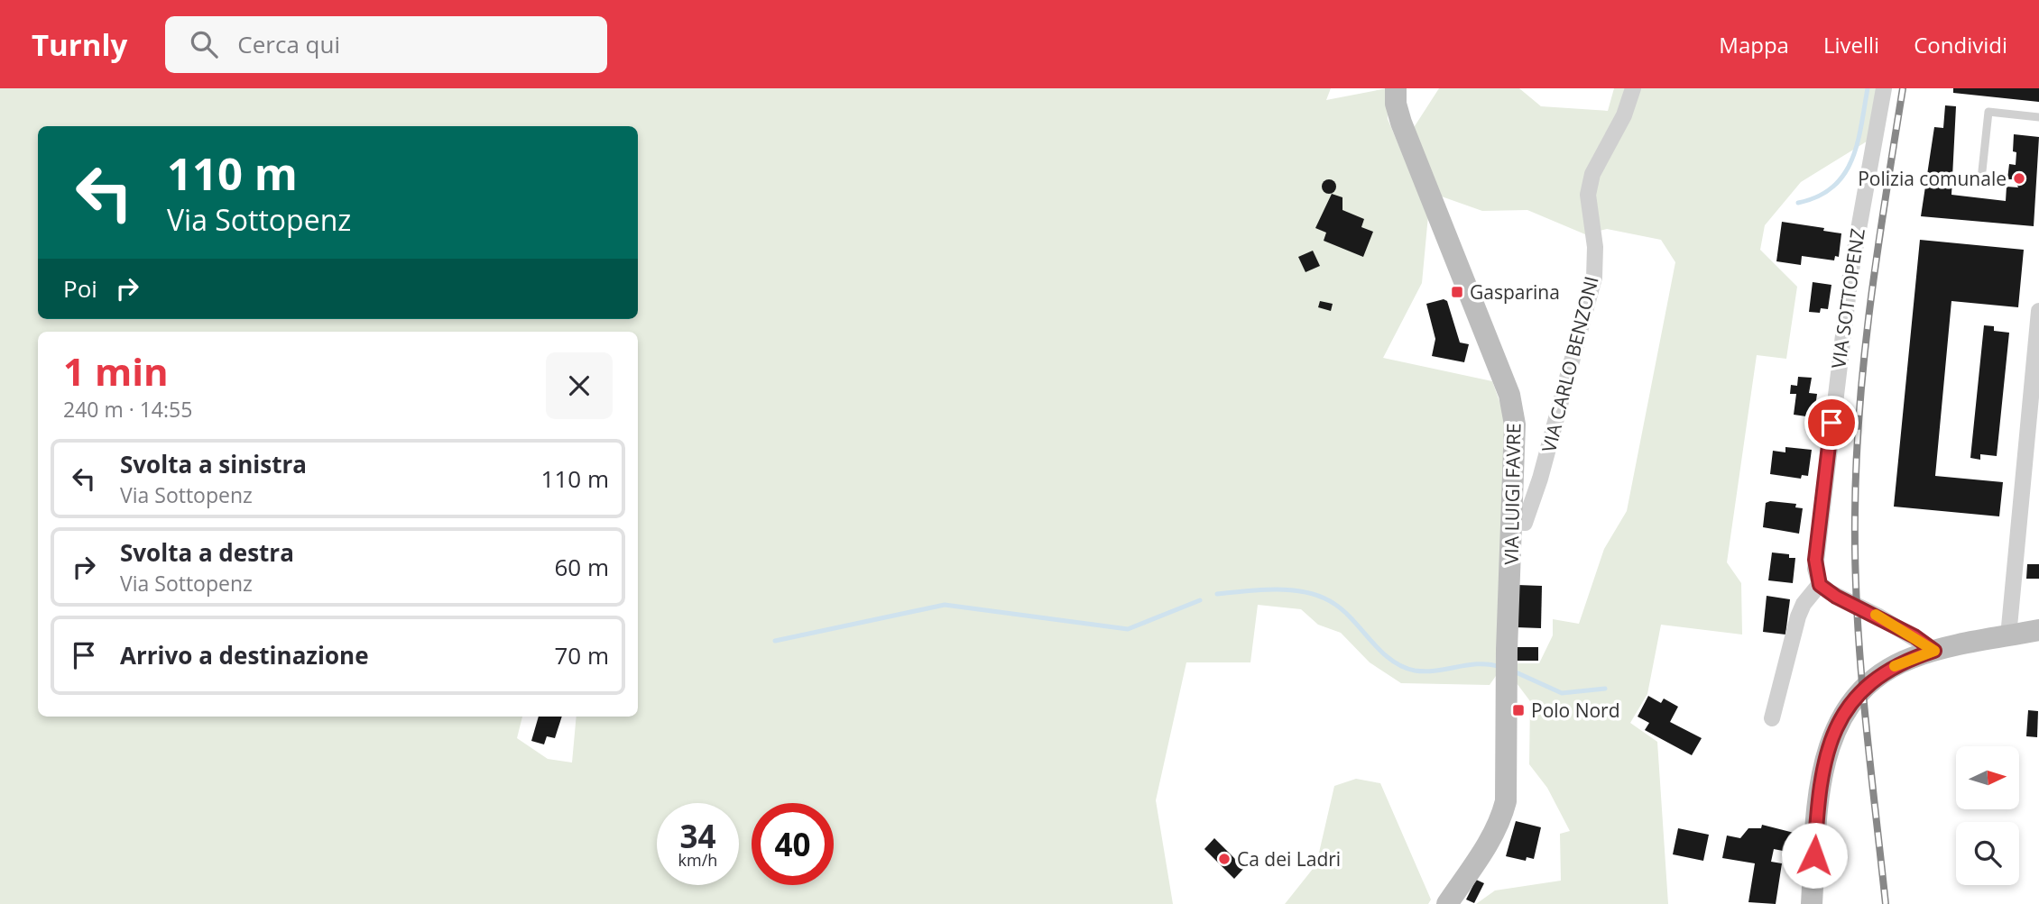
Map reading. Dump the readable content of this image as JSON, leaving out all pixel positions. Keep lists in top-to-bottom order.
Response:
{
  "streets": {
    "street": ["VIA SOTTOPENZ", "VIA CARLO BENZONI", "VIA LUIGI FAVRE"]
  },
  "crossings": [
    ["VIA CARLO BENZONI", "VIA LUIGI FAVRE"]
  ],
  "places": {
    "other": ["Polizia comunale", "Ca dei Ladri"],
    "transit": ["Gasparina", "Polo Nord"]
  },
  "north": "right",
  "page": {
    "header": "Turnly",
    "search": "Cerca qui",
    "nav": ["Mappa", "Livelli", "Condividi"],
    "turn": ["110 m", "Via Sottopenz"],
    "then": "Poi",
    "heading": ["1 min", "240 m · 14:55"],
    "list": [
      {
        "name": "Svolta a sinistra",
        "note": "Via Sottopenz",
        "value": "110 m"
      },
      {
        "name": "Svolta a destra",
        "note": "Via Sottopenz",
        "value": "60 m"
      },
      {
        "name": "Arrivo a destinazione",
        "value": "70 m"
      }
    ],
    "speed": "34 km/h",
    "limit": "40"
  }
}
